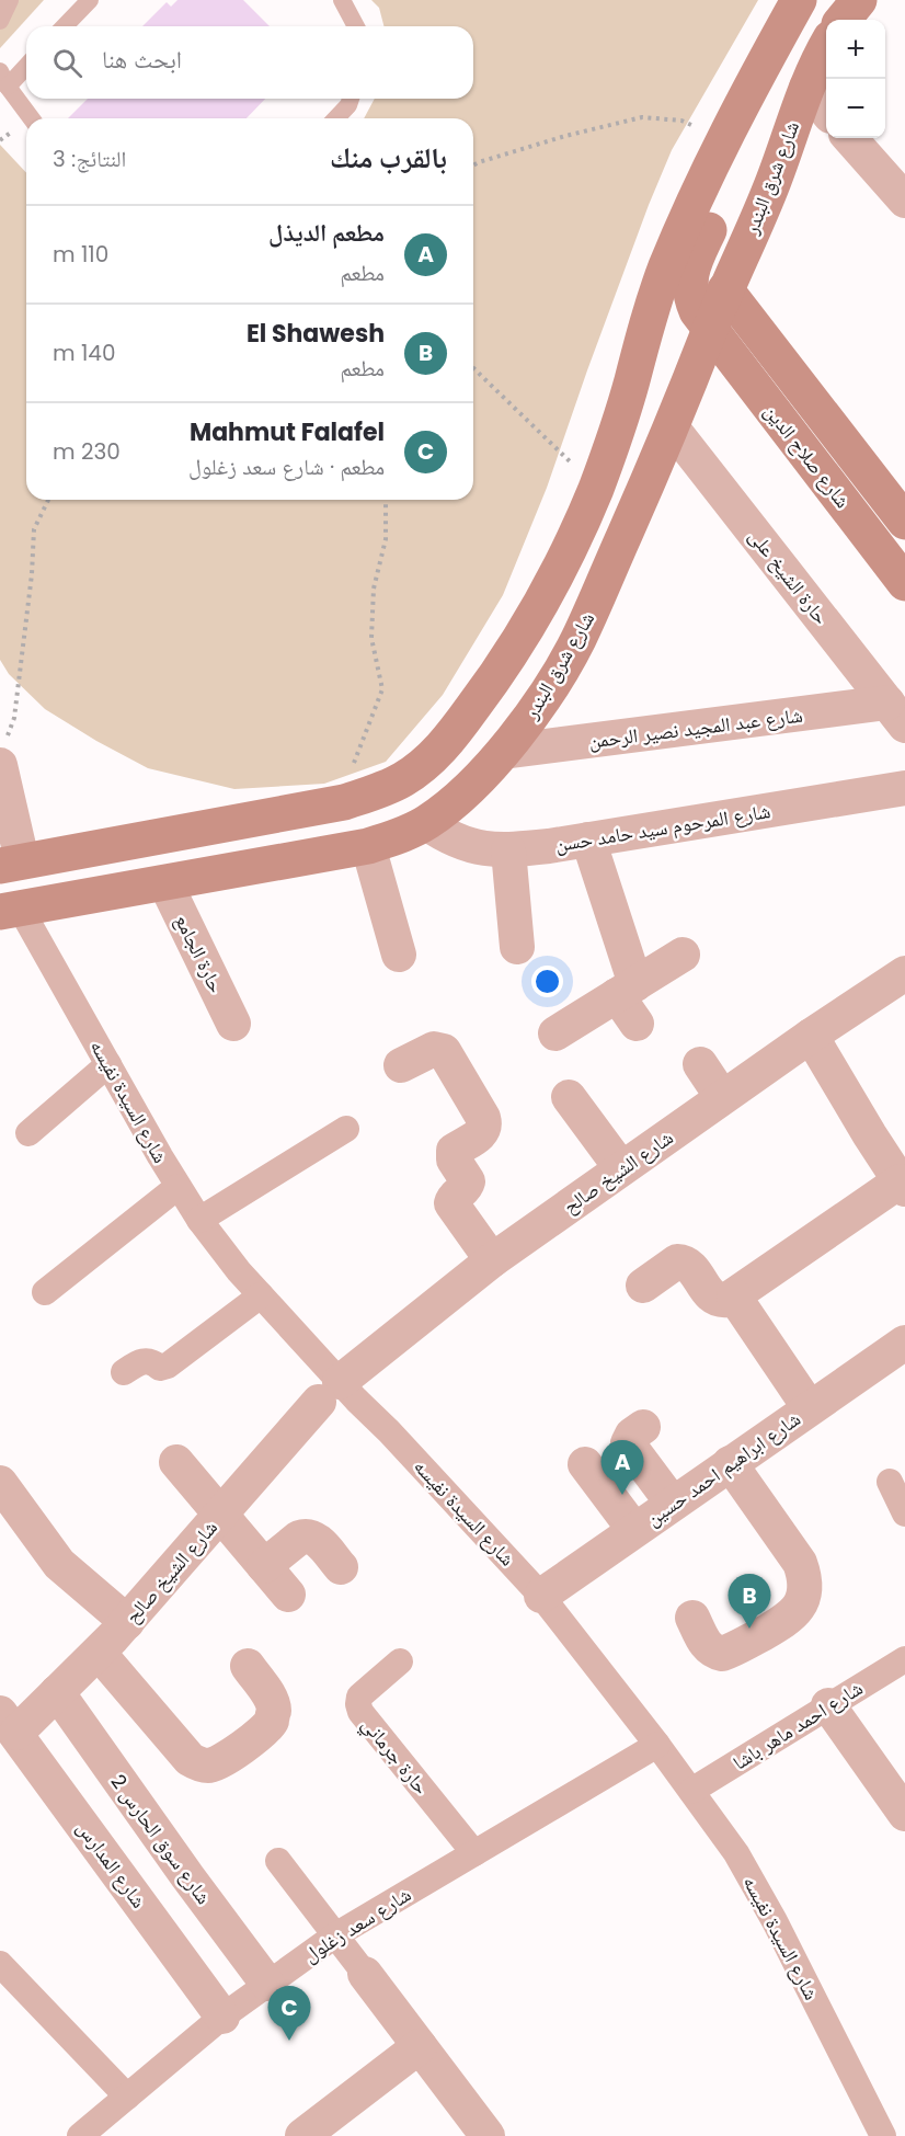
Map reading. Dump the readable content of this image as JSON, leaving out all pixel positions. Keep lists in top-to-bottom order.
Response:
{
  "streets": {
    "main road": ["شارع شرق البندر", "شارع صلاح الدين"],
    "street": [
      "حارة الشيخ على",
      "شارع عبد المجيد نصير الرحمن",
      "شارع المرحوم سيد حامد حسن",
      "حارة الجامع",
      "شارع السيدة نفيسه",
      "شارع الشيخ صالح",
      "شارع ابراهيم احمد حسين",
      "شارع احمد ماهر باشا",
      "حارة جرماني",
      "شارع سوق الحارس 2",
      "شارع المدارس",
      "شارع سعد زغلول"
    ]
  },
  "crossings": [
    ["شارع شرق البندر", "شارع صلاح الدين"],
    ["شارع شرق البندر", "حارة الشيخ على"],
    ["شارع شرق البندر", "شارع عبد المجيد نصير الرحمن"],
    ["شارع شرق البندر", "شارع المرحوم سيد حامد حسن"],
    ["شارع شرق البندر", "حارة الجامع"],
    ["شارع شرق البندر", "شارع السيدة نفيسه"],
    ["حارة الشيخ على", "شارع عبد المجيد نصير الرحمن"],
    ["شارع السيدة نفيسه", "شارع الشيخ صالح"],
    ["شارع السيدة نفيسه", "شارع ابراهيم احمد حسين"],
    ["شارع السيدة نفيسه", "شارع احمد ماهر باشا"],
    ["شارع السيدة نفيسه", "شارع سعد زغلول"],
    ["شارع الشيخ صالح", "شارع سوق الحارس 2"],
    ["شارع الشيخ صالح", "شارع المدارس"],
    ["حارة جرماني", "شارع سعد زغلول"],
    ["شارع سوق الحارس 2", "شارع سعد زغلول"],
    ["شارع المدارس", "شارع سعد زغلول"]
  ],
  "page": {
    "map_buttons": ["+", "−"],
    "search": "ابحث هنا",
    "heading": ["بالقرب منك", "النتائج: 3"],
    "list": [
      {
        "mark": "A",
        "name": "مطعم الديذل",
        "note": "مطعم",
        "value": "110 m"
      },
      {
        "mark": "B",
        "name": "El Shawesh",
        "note": "مطعم",
        "value": "140 m"
      },
      {
        "mark": "C",
        "name": "Mahmut Falafel",
        "note": "مطعم · شارع سعد زغلول",
        "value": "230 m"
      }
    ],
    "pins": ["A", "B", "C"]
  }
}
